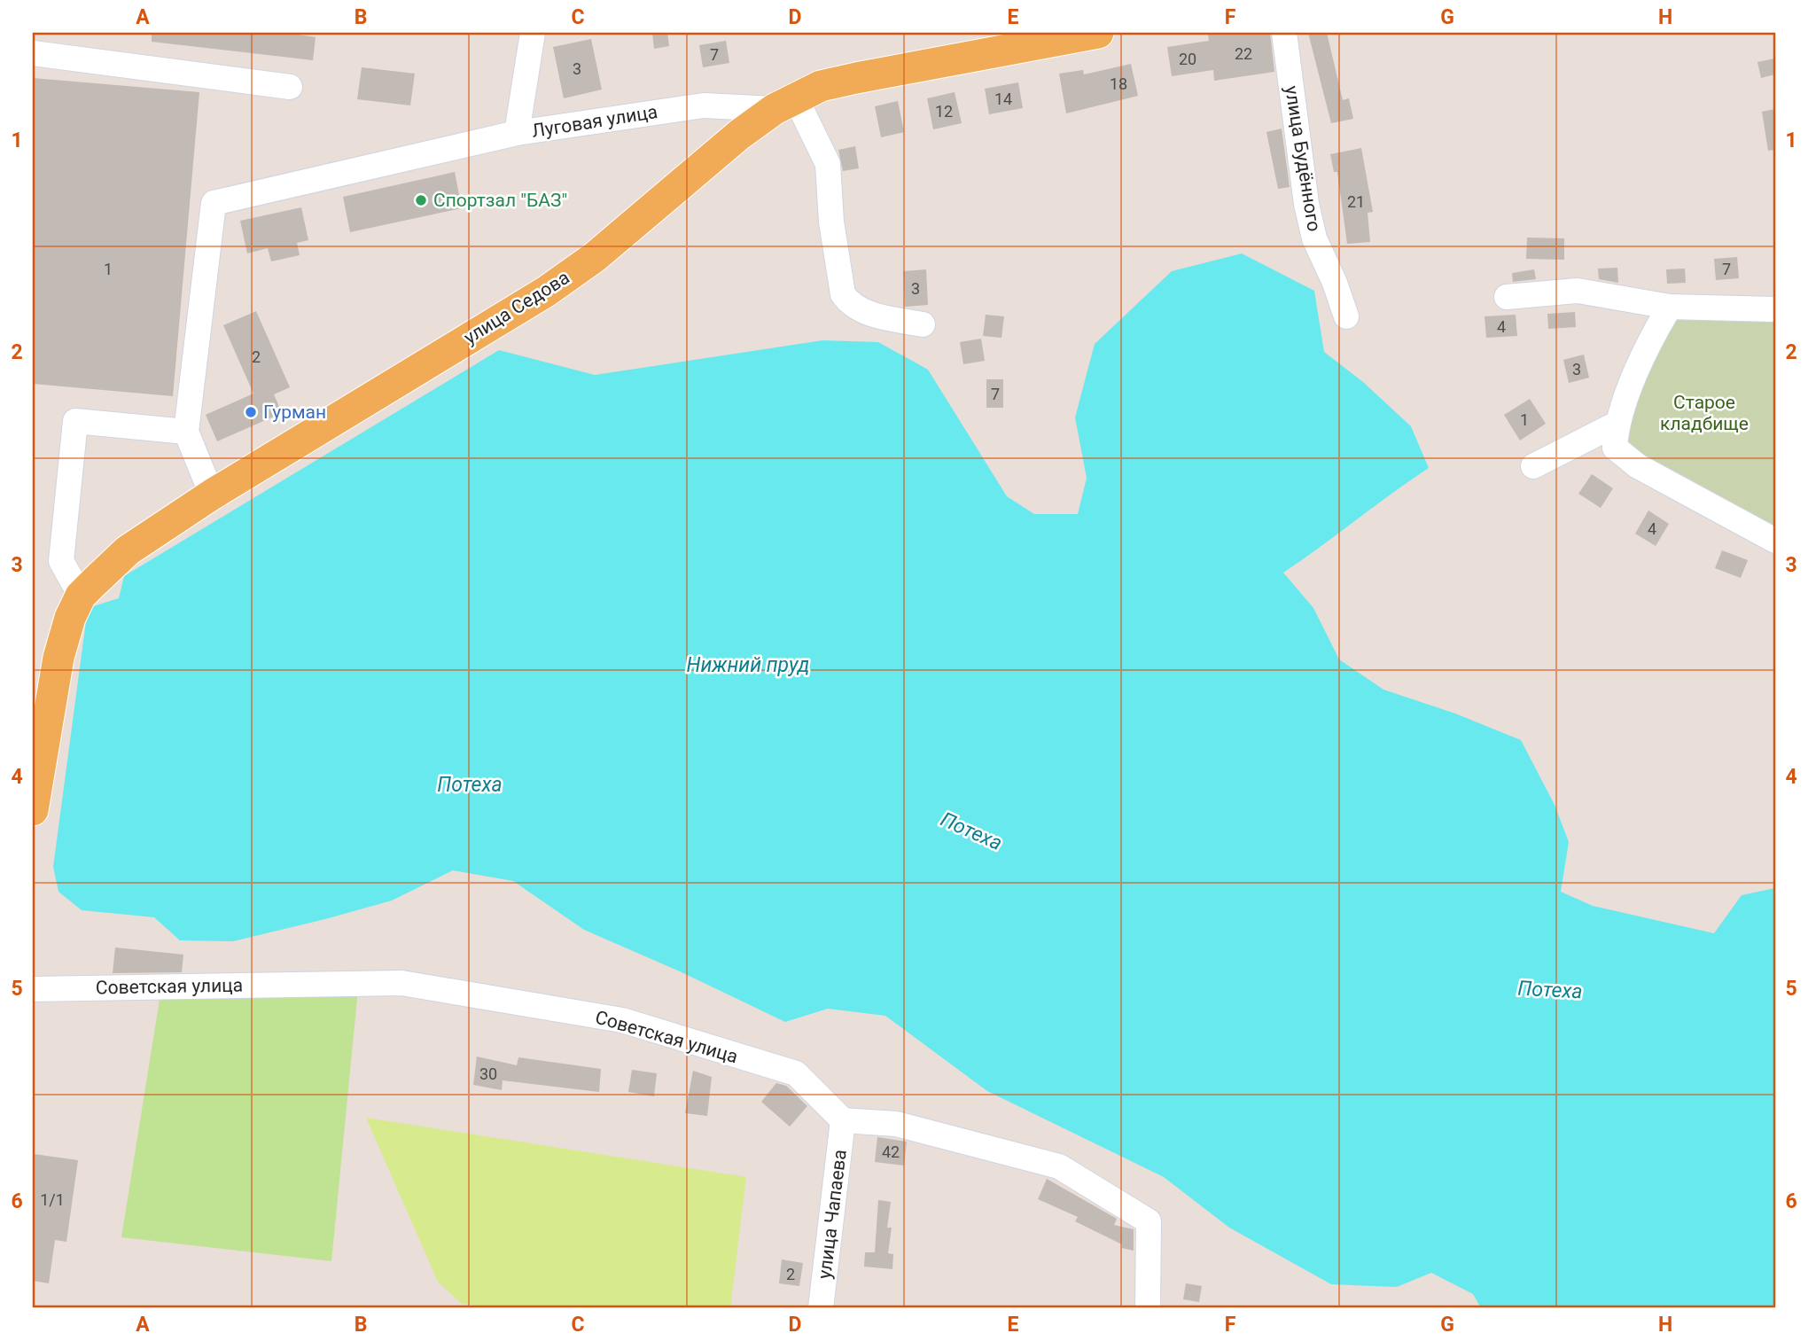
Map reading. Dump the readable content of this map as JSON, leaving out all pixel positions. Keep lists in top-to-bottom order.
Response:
{
  "streets": {
    "main road": ["улица Седова"],
    "street": [
      "Луговая улица",
      "улица Будённого",
      "Советская улица",
      "улица Чапаева"
    ]
  },
  "crossings": [
    ["Луговая улица", "улица Седова"],
    ["Советская улица", "улица Чапаева"]
  ],
  "water": ["Нижний пруд", "Потеха"],
  "parks": ["Старое кладбище"],
  "places": ["Спортзал \"БАЗ\"", "Гурман"],
  "house_numbers": [
    "22",
    "7",
    "20",
    "3",
    "18",
    "14",
    "12",
    "21",
    "1",
    "7",
    "3",
    "4",
    "2",
    "3",
    "7",
    "1",
    "4",
    "30",
    "42",
    "1/1",
    "2"
  ],
  "grid": {
    "columns": [
      "A",
      "B",
      "C",
      "D",
      "E",
      "F",
      "G",
      "H"
    ],
    "rows": [
      "1",
      "2",
      "3",
      "4",
      "5",
      "6"
    ]
  }
}
